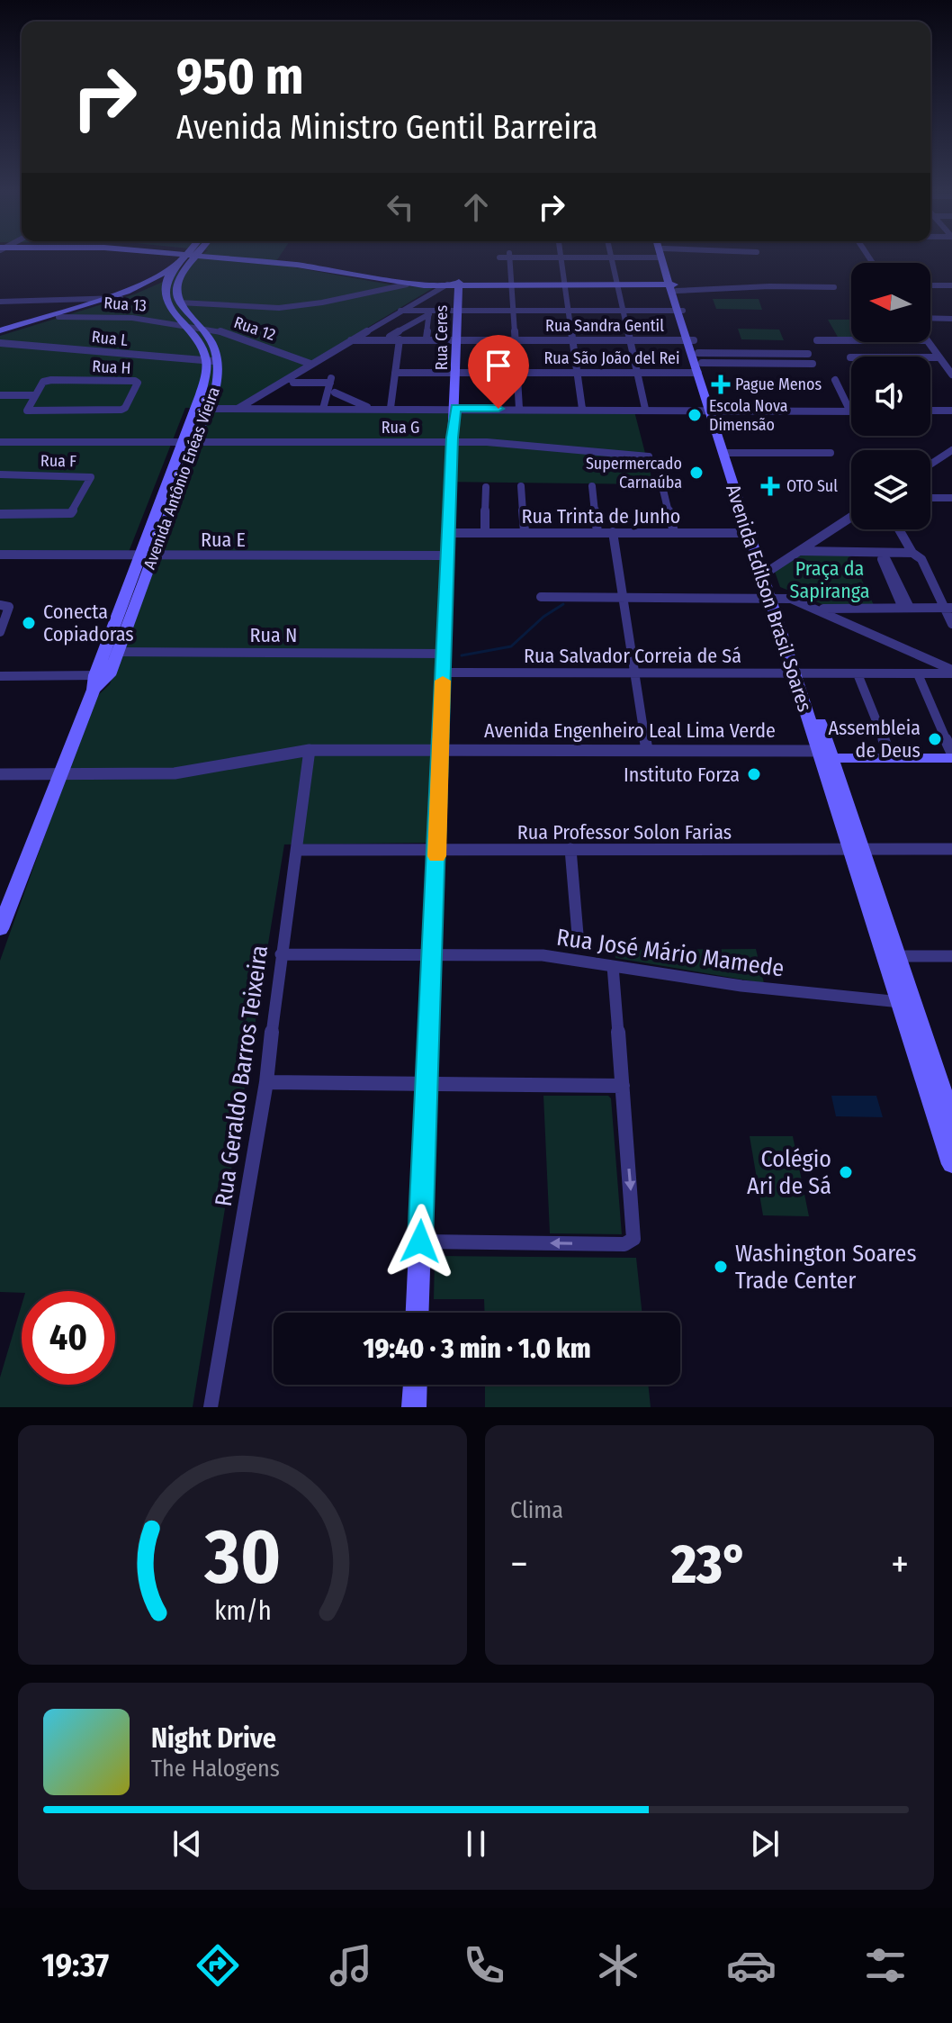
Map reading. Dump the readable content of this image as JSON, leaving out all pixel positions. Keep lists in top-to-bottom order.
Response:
{
  "streets": {
    "street": [
      "Rua 13",
      "Rua Sandra Gentil",
      "Rua 12",
      "Rua Ceres",
      "Rua L",
      "Rua São João del Rei",
      "Rua H",
      "Rua G",
      "Rua F",
      "Avenida Antônio Enéas Vieira",
      "Rua Trinta de Junho",
      "Rua E",
      "Avenida Edilson Brasil Soares",
      "Rua N",
      "Rua Salvador Correia de Sá",
      "Avenida Engenheiro Leal Lima Verde",
      "Rua Professor Solon Farias",
      "Rua José Mário Mamede",
      "Rua Geraldo Barros Teixeira"
    ]
  },
  "crossings": [
    ["Rua 13", "Rua 12"],
    ["Rua 13", "Avenida Antônio Enéas Vieira"],
    ["Rua Sandra Gentil", "Rua Ceres"],
    ["Rua Sandra Gentil", "Avenida Edilson Brasil Soares"],
    ["Rua 12", "Avenida Antônio Enéas Vieira"],
    ["Rua Ceres", "Rua São João del Rei"],
    ["Rua Ceres", "Rua G"],
    ["Rua Ceres", "Rua Trinta de Junho"],
    ["Rua Ceres", "Rua E"],
    ["Rua Ceres", "Rua N"],
    ["Rua Ceres", "Rua Salvador Correia de Sá"],
    ["Rua Ceres", "Avenida Engenheiro Leal Lima Verde"],
    ["Rua Ceres", "Rua Professor Solon Farias"],
    ["Rua Ceres", "Rua José Mário Mamede"],
    ["Rua L", "Avenida Antônio Enéas Vieira"],
    ["Rua São João del Rei", "Avenida Edilson Brasil Soares"],
    ["Rua G", "Avenida Antônio Enéas Vieira"],
    ["Avenida Antônio Enéas Vieira", "Rua E"],
    ["Avenida Antônio Enéas Vieira", "Rua N"],
    ["Avenida Antônio Enéas Vieira", "Avenida Engenheiro Leal Lima Verde"],
    ["Rua Trinta de Junho", "Avenida Edilson Brasil Soares"],
    ["Avenida Edilson Brasil Soares", "Rua Salvador Correia de Sá"],
    ["Avenida Edilson Brasil Soares", "Avenida Engenheiro Leal Lima Verde"],
    ["Avenida Edilson Brasil Soares", "Rua Professor Solon Farias"],
    ["Avenida Edilson Brasil Soares", "Rua José Mário Mamede"],
    ["Avenida Engenheiro Leal Lima Verde", "Rua Geraldo Barros Teixeira"],
    ["Rua Professor Solon Farias", "Rua Geraldo Barros Teixeira"],
    ["Rua José Mário Mamede", "Rua Geraldo Barros Teixeira"]
  ],
  "parks": ["Praça da Sapiranga"],
  "places": {
    "health": ["Pague Menos", "OTO Sul"],
    "other": [
      "Escola Nova Dimensão",
      "Supermercado Carnaúba",
      "Conecta Copiadoras",
      "Assembleia de Deus",
      "Instituto Forza",
      "Colégio Ari de Sá",
      "Washington Soares Trade Center"
    ]
  },
  "north": "left",
  "page": {
    "turn": ["950 m", "Avenida Ministro Gentil Barreira"],
    "limit": "40",
    "trip": "19:40 · 3 min · 1.0 km",
    "tile": "Clima",
    "heat": ["−", "23°", "+"],
    "song": ["Night Drive", "The Halogens"],
    "tabs": "19:37",
    "gauge": ["30", "km/h"]
  }
}
